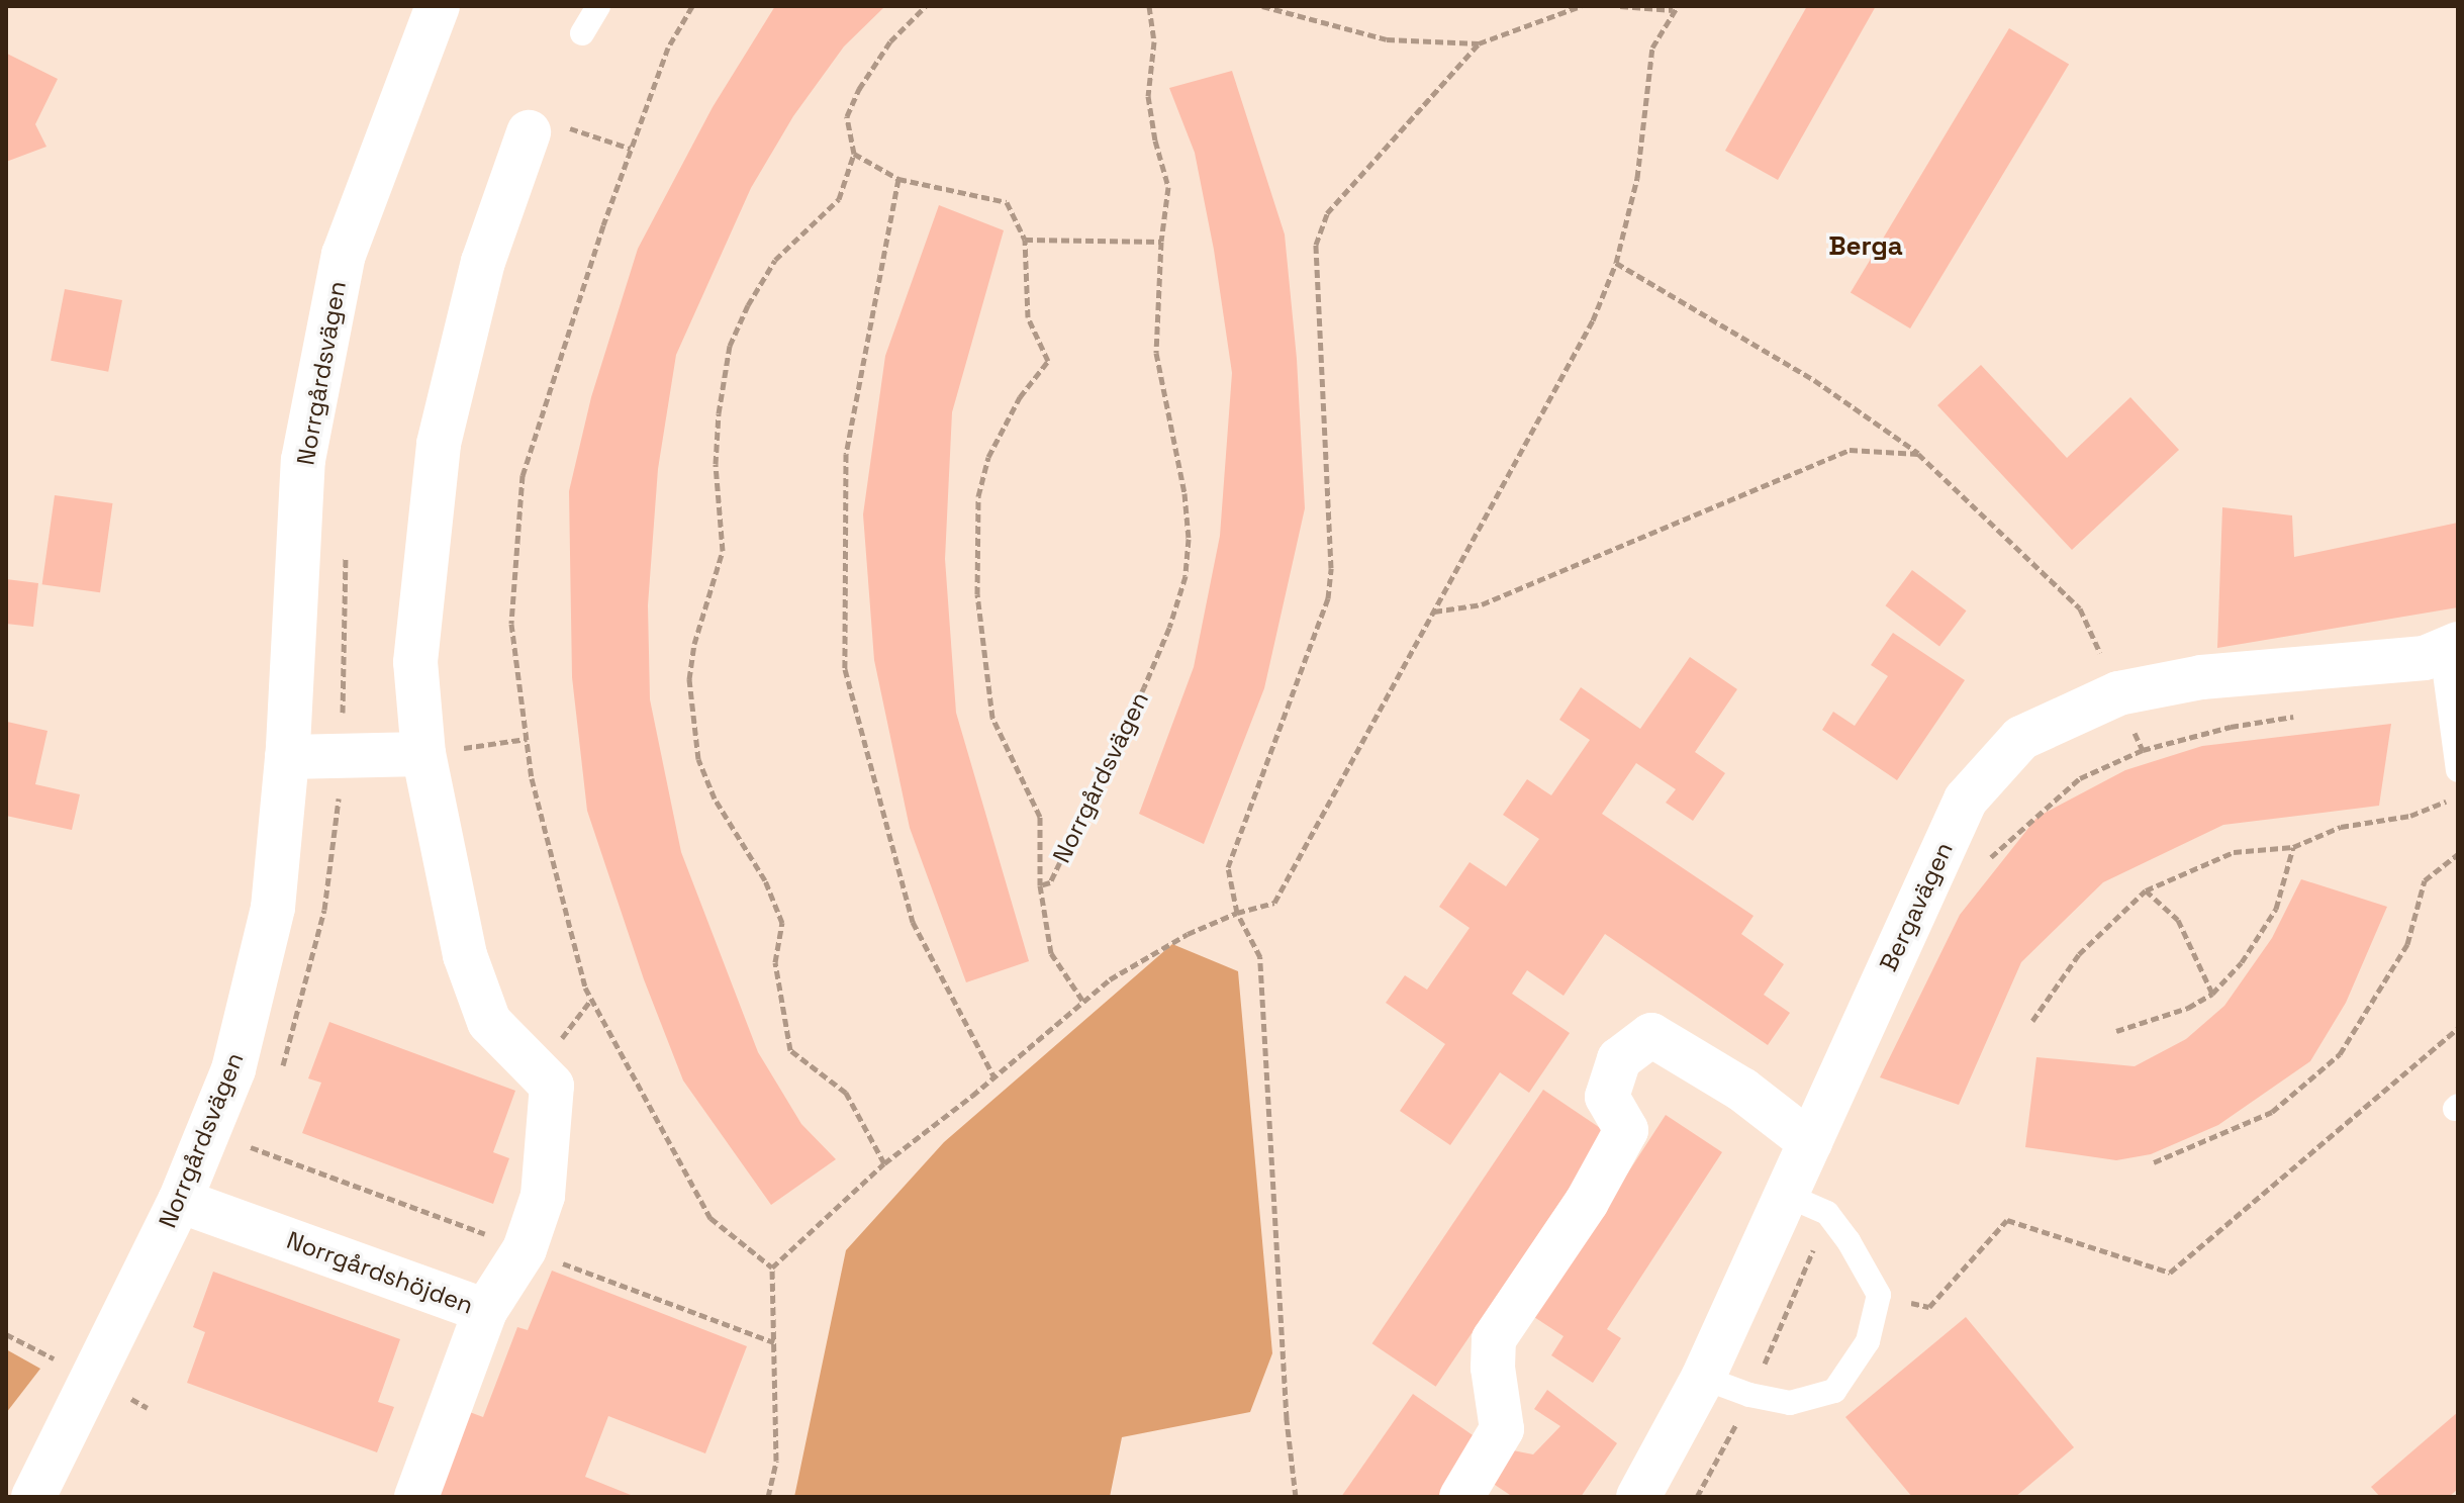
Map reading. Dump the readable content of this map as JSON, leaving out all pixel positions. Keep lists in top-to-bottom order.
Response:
{
  "streets": {
    "street": ["Norrgårdsvägen", "Bergavägen", "Norrgårdshöjden"]
  },
  "crossings": [
    ["Norrgårdsvägen", "Norrgårdshöjden"]
  ],
  "districts": ["Berga"]
}
